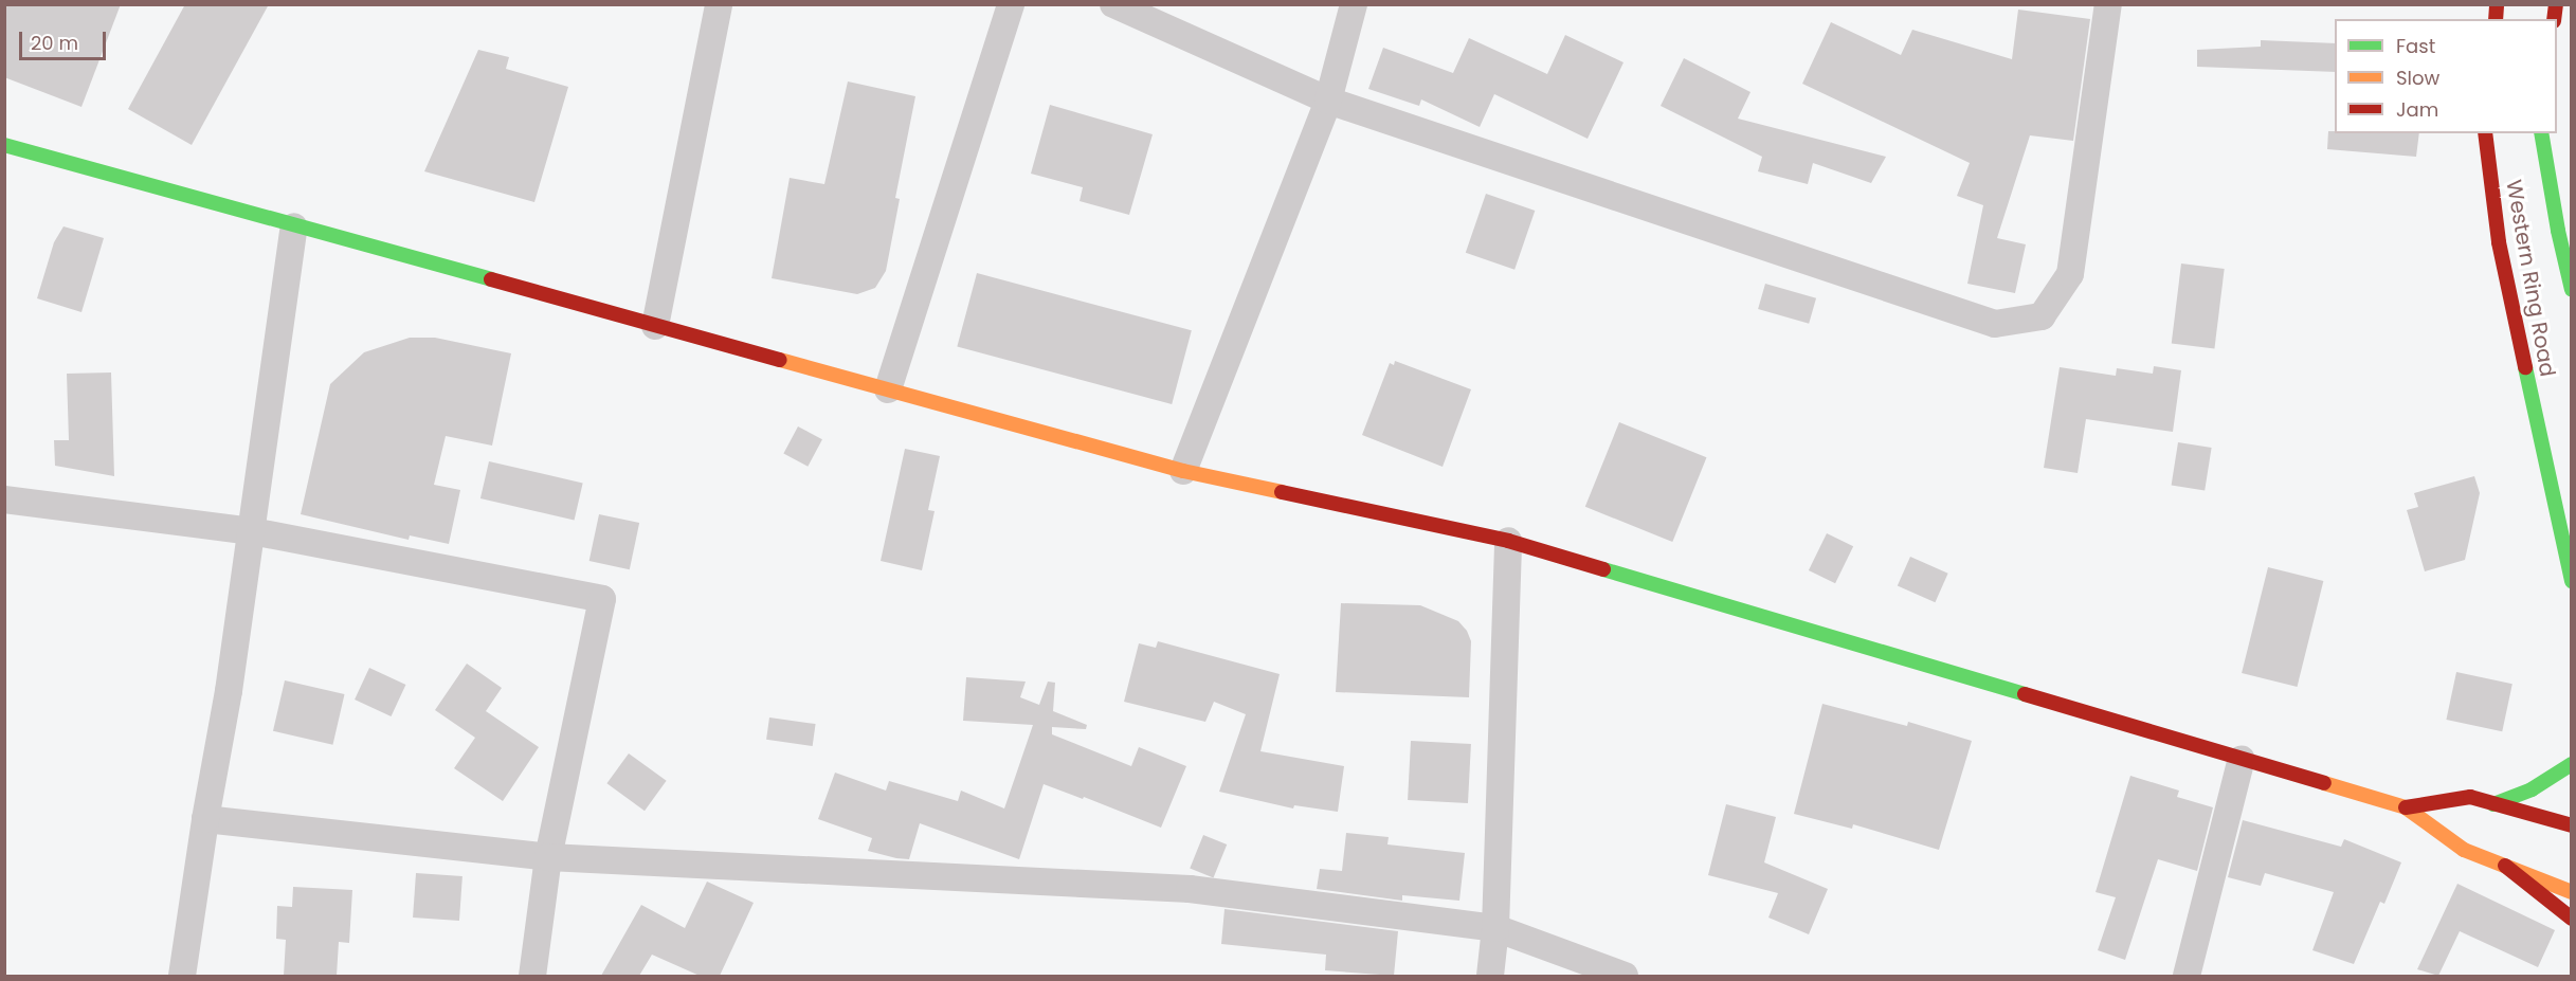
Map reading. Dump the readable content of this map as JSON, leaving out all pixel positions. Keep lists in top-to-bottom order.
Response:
{
  "streets": {
    "street": ["Western Ring Road"]
  },
  "legend": ["Fast", "Slow", "Jam"],
  "scale_bar": "20 m"
}
